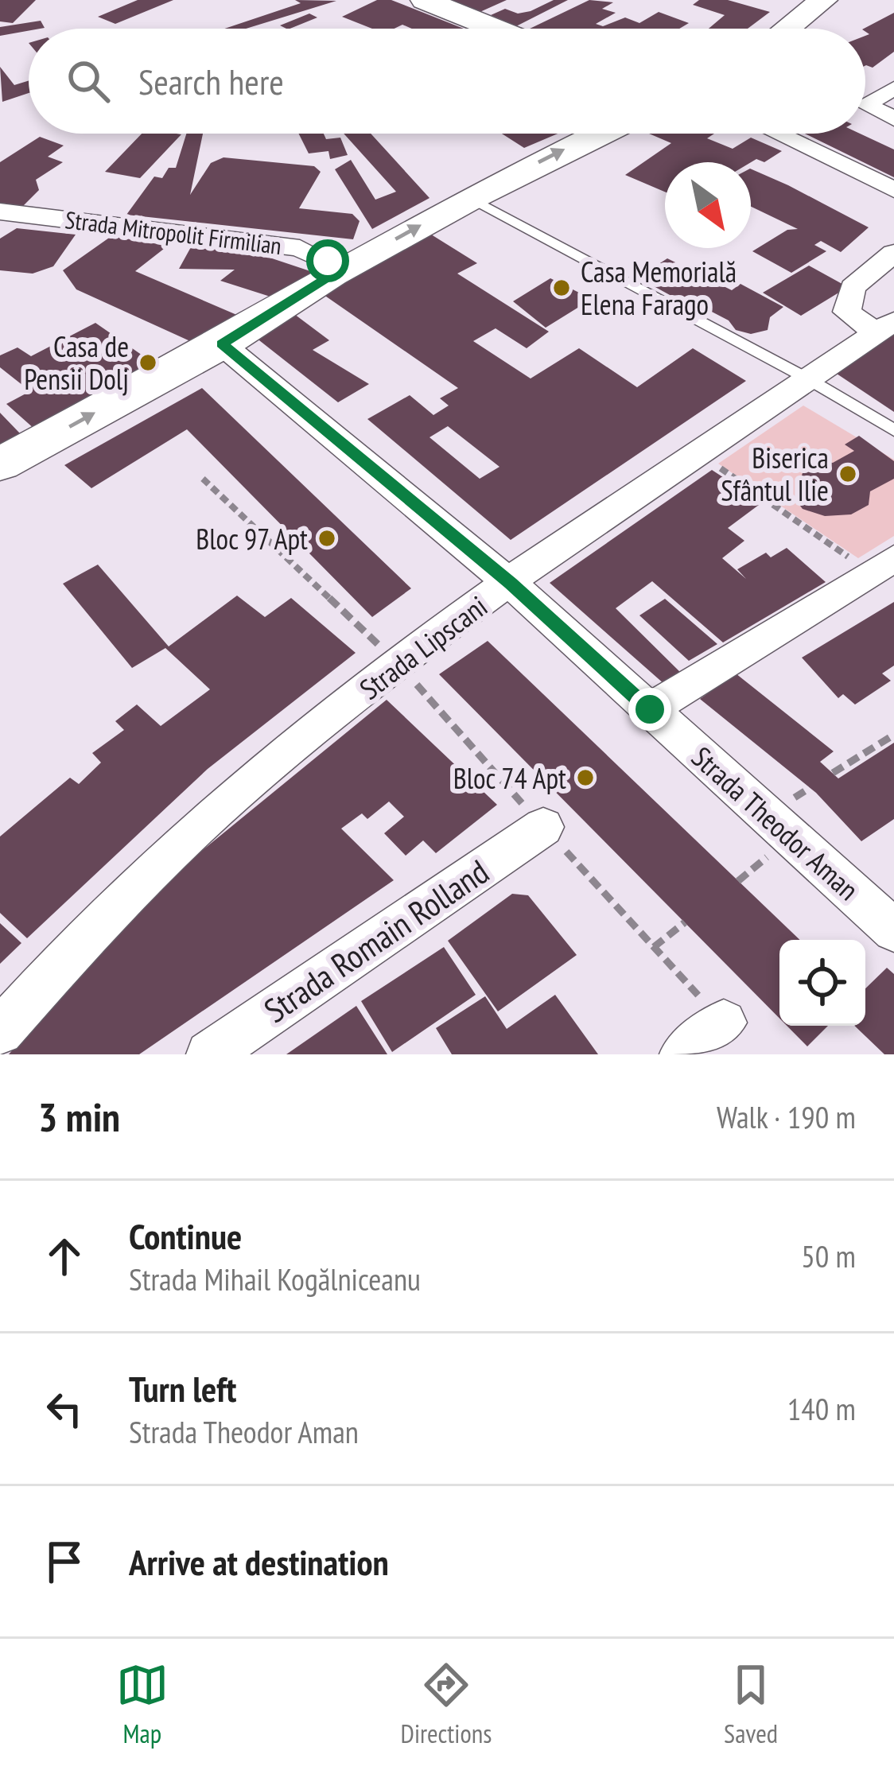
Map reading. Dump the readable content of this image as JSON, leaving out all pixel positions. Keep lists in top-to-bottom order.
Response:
{
  "streets": {
    "street": [
      "Strada Mitropolit Firmilian",
      "Strada Lipscani",
      "Strada Theodor Aman",
      "Strada Romain Rolland"
    ]
  },
  "crossings": [
    ["Strada Lipscani", "Strada Theodor Aman"]
  ],
  "places": [
    "Casa Memorială Elena Farago",
    "Casa de Pensii Dolj",
    "Biserica Sfântul Ilie",
    "Bloc 97 Apt",
    "Bloc 74 Apt"
  ],
  "north": "bottom right",
  "page": {
    "search": "Search here",
    "heading": ["3 min", "Walk · 190 m"],
    "list": [
      ["Continue", "Strada Mihail Kogălniceanu", "50 m"],
      ["Turn left", "Strada Theodor Aman", "140 m"],
      "Arrive at destination"
    ],
    "nav": ["Map", "Directions", "Saved"]
  }
}
